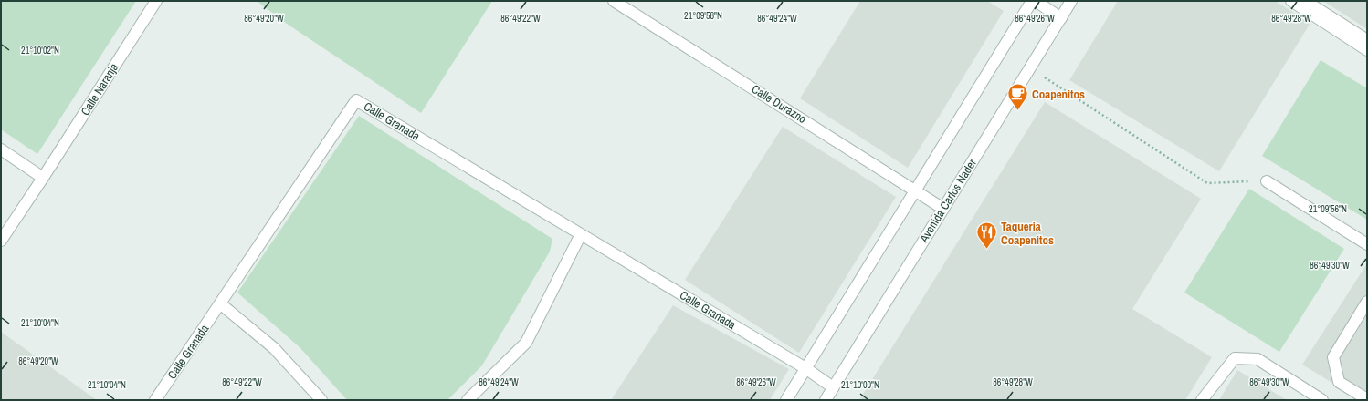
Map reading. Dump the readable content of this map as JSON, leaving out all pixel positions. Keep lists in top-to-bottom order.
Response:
{
  "streets": {
    "street": [
      "Calle Naranja",
      "Calle Durazno",
      "Calle Granada",
      "Avenida Carlos Nader"
    ]
  },
  "crossings": [
    ["Calle Durazno", "Avenida Carlos Nader"],
    ["Calle Granada", "Avenida Carlos Nader"]
  ],
  "places": {
    "cafe": ["Coapenitos"],
    "restaurant": ["Taqueria Coapenitos"]
  },
  "coordinates": [
    "21°09'58\"N",
    "86°49'26\"W",
    "86°49'20\"W",
    "86°49'22\"W",
    "86°49'24\"W",
    "86°49'28\"W",
    "21°10'02\"N",
    "21°09'56\"N",
    "86°49'30\"W",
    "21°10'04\"N",
    "21°10'00\"N"
  ]
}
